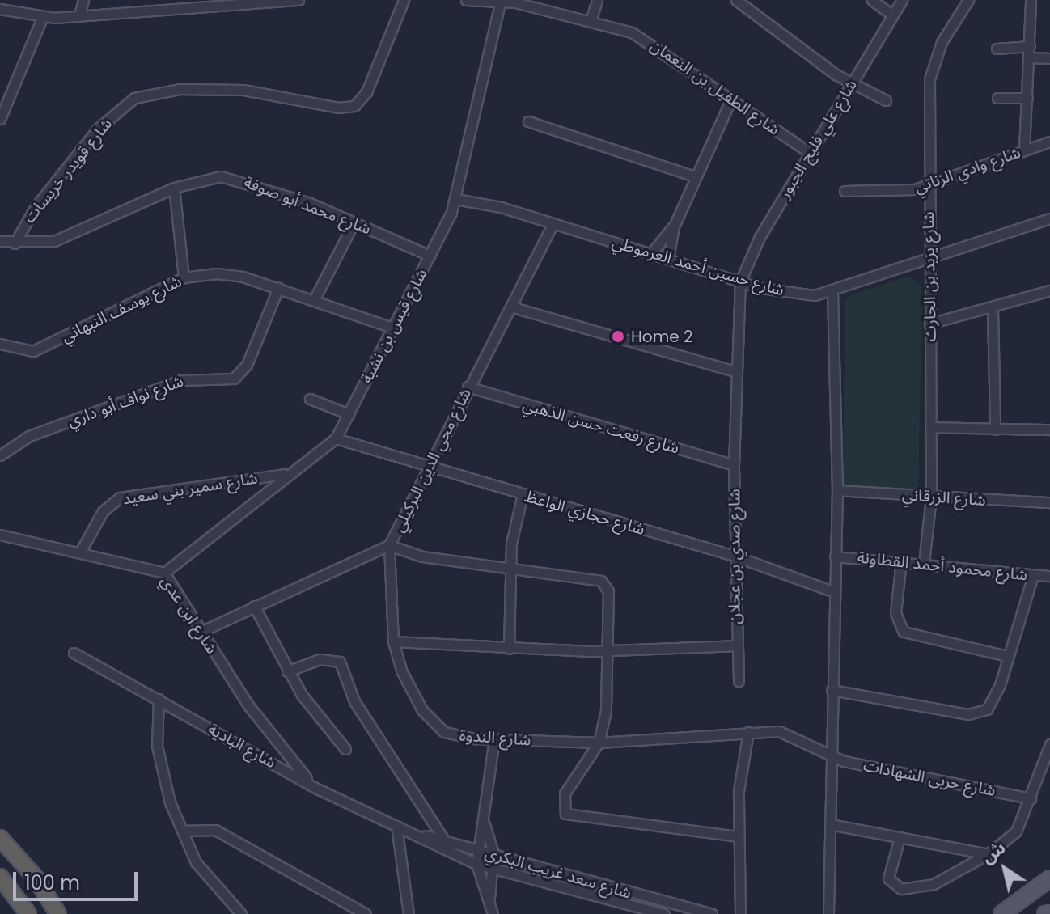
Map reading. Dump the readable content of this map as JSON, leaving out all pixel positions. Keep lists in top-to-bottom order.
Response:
{
  "streets": {
    "street": [
      "شارع الطفيل بن النعمان",
      "شارع علي فليح الجبور",
      "شارع وادي الزناتي",
      "شارع قويدر خريسات",
      "شارع محمد أبو صوفة",
      "شارع حسين أحمد العرموطي",
      "شارع يزيد بن الحارث",
      "شارع يوسف النبهاني",
      "شارع قيس بن نشبة",
      "شارع نواف أبو داري",
      "شارع رفعت حسن الذهبي",
      "شارع محي الدين البركيلي",
      "شارع سمير بني سعيد",
      "شارع الزرقاني",
      "شارع حجازي الواعظ",
      "شارع صدي بن عجلان",
      "شارع محمود أحمد القطاونة",
      "شارع ابن عدي",
      "شارع الندوة",
      "شارع البادية",
      "شارع حربى الشهادات",
      "شارع سعد غريب البكري"
    ]
  },
  "crossings": [
    ["شارع الطفيل بن النعمان", "شارع علي فليح الجبور"],
    ["شارع الطفيل بن النعمان", "شارع قيس بن نشبة"],
    ["شارع علي فليح الجبور", "شارع حسين أحمد العرموطي"],
    ["شارع علي فليح الجبور", "شارع صدي بن عجلان"],
    ["شارع وادي الزناتي", "شارع يزيد بن الحارث"],
    ["شارع قويدر خريسات", "شارع محمد أبو صوفة"],
    ["شارع محمد أبو صوفة", "شارع قيس بن نشبة"],
    ["شارع حسين أحمد العرموطي", "شارع يزيد بن الحارث"],
    ["شارع حسين أحمد العرموطي", "شارع قيس بن نشبة"],
    ["شارع حسين أحمد العرموطي", "شارع محي الدين البركيلي"],
    ["شارع حسين أحمد العرموطي", "شارع صدي بن عجلان"],
    ["شارع يزيد بن الحارث", "شارع الزرقاني"],
    ["شارع يزيد بن الحارث", "شارع محمود أحمد القطاونة"],
    ["شارع يوسف النبهاني", "شارع قيس بن نشبة"],
    ["شارع يوسف النبهاني", "شارع نواف أبو داري"],
    ["شارع قيس بن نشبة", "شارع سمير بني سعيد"],
    ["شارع قيس بن نشبة", "شارع حجازي الواعظ"],
    ["شارع قيس بن نشبة", "شارع ابن عدي"],
    ["شارع رفعت حسن الذهبي", "شارع محي الدين البركيلي"],
    ["شارع رفعت حسن الذهبي", "شارع صدي بن عجلان"],
    ["شارع محي الدين البركيلي", "شارع حجازي الواعظ"],
    ["شارع محي الدين البركيلي", "شارع ابن عدي"],
    ["شارع محي الدين البركيلي", "شارع الندوة"],
    ["شارع سمير بني سعيد", "شارع ابن عدي"],
    ["شارع حجازي الواعظ", "شارع صدي بن عجلان"],
    ["شارع صدي بن عجلان", "شارع الندوة"],
    ["شارع ابن عدي", "شارع البادية"],
    ["شارع الندوة", "شارع حربى الشهادات"],
    ["شارع البادية", "شارع سعد غريب البكري"]
  ],
  "places": ["Home 2"],
  "scale_bar": "100 m",
  "north": "top left"
}
